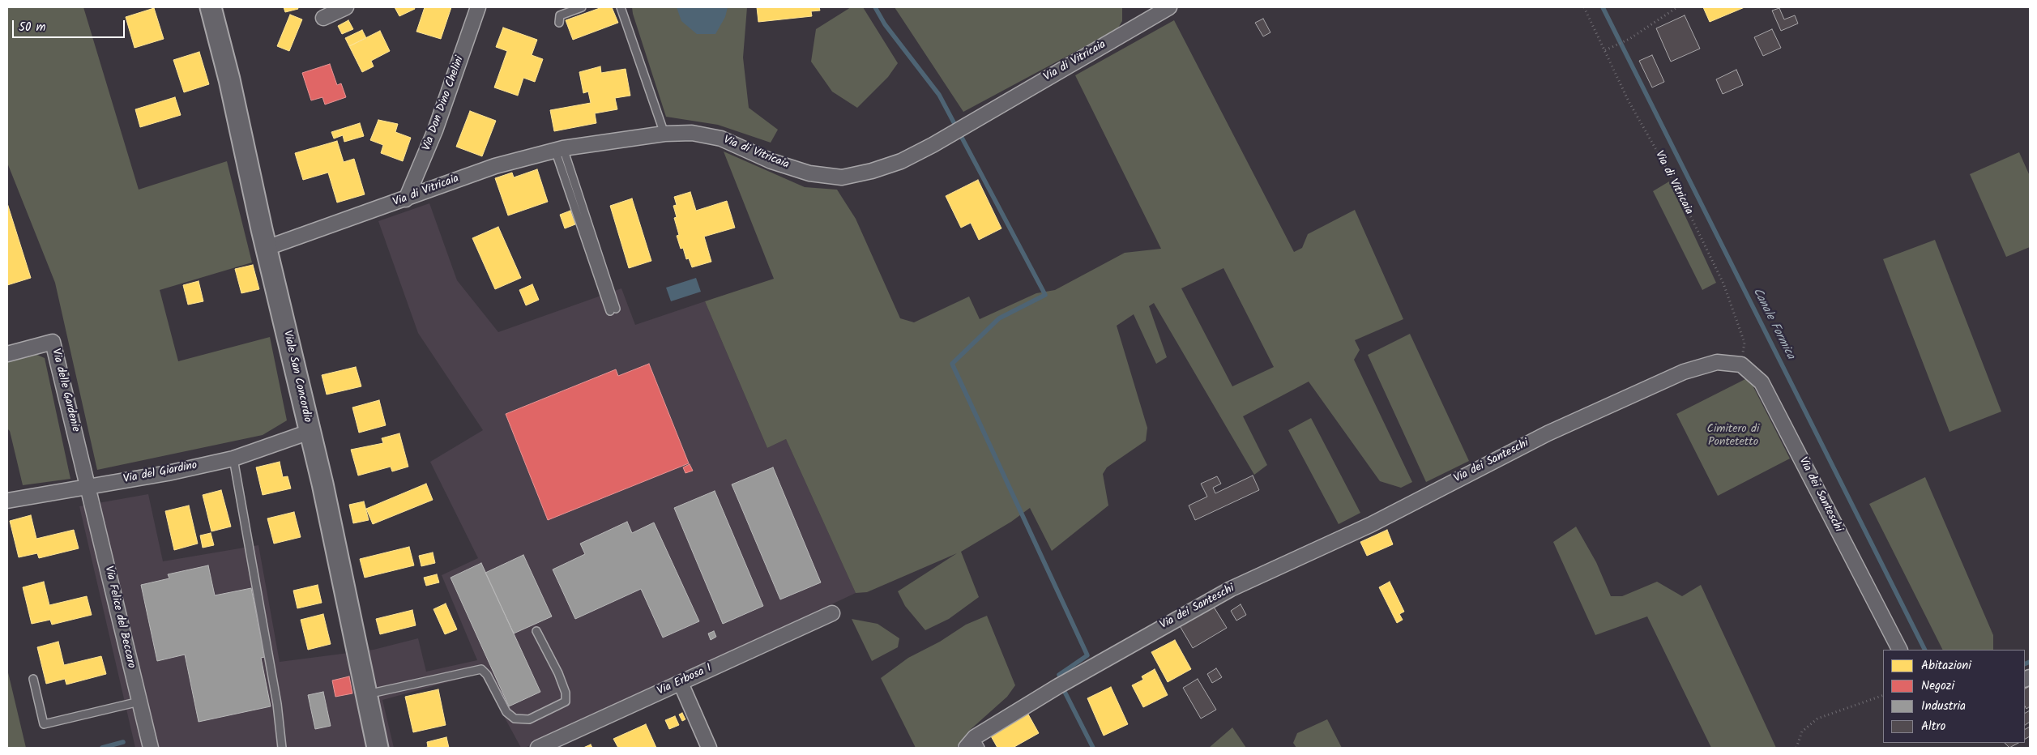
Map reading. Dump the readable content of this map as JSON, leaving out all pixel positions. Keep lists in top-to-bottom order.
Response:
{
  "streets": {
    "main road": ["Viale San Concordio"],
    "street": [
      "Via di Vitricaia",
      "Via Don Dino Chelini",
      "Via delle Gardenie",
      "Via dei Santeschi",
      "Via del Giardino",
      "Via Felice del Beccaro",
      "Via Erbosa I"
    ]
  },
  "crossings": [
    ["Via di Vitricaia", "Via Don Dino Chelini"],
    ["Via di Vitricaia", "Viale San Concordio"],
    ["Via di Vitricaia", "Via dei Santeschi"],
    ["Viale San Concordio", "Via del Giardino"],
    ["Via delle Gardenie", "Via del Giardino"],
    ["Via delle Gardenie", "Via Felice del Beccaro"],
    ["Via del Giardino", "Via Felice del Beccaro"]
  ],
  "water": ["Canale Formica"],
  "parks": ["Cimitero di Pontetetto"],
  "legend": [
    "Abitazioni",
    "Negozi",
    "Industria",
    "Altro"
  ],
  "scale_bar": "50 m"
}
